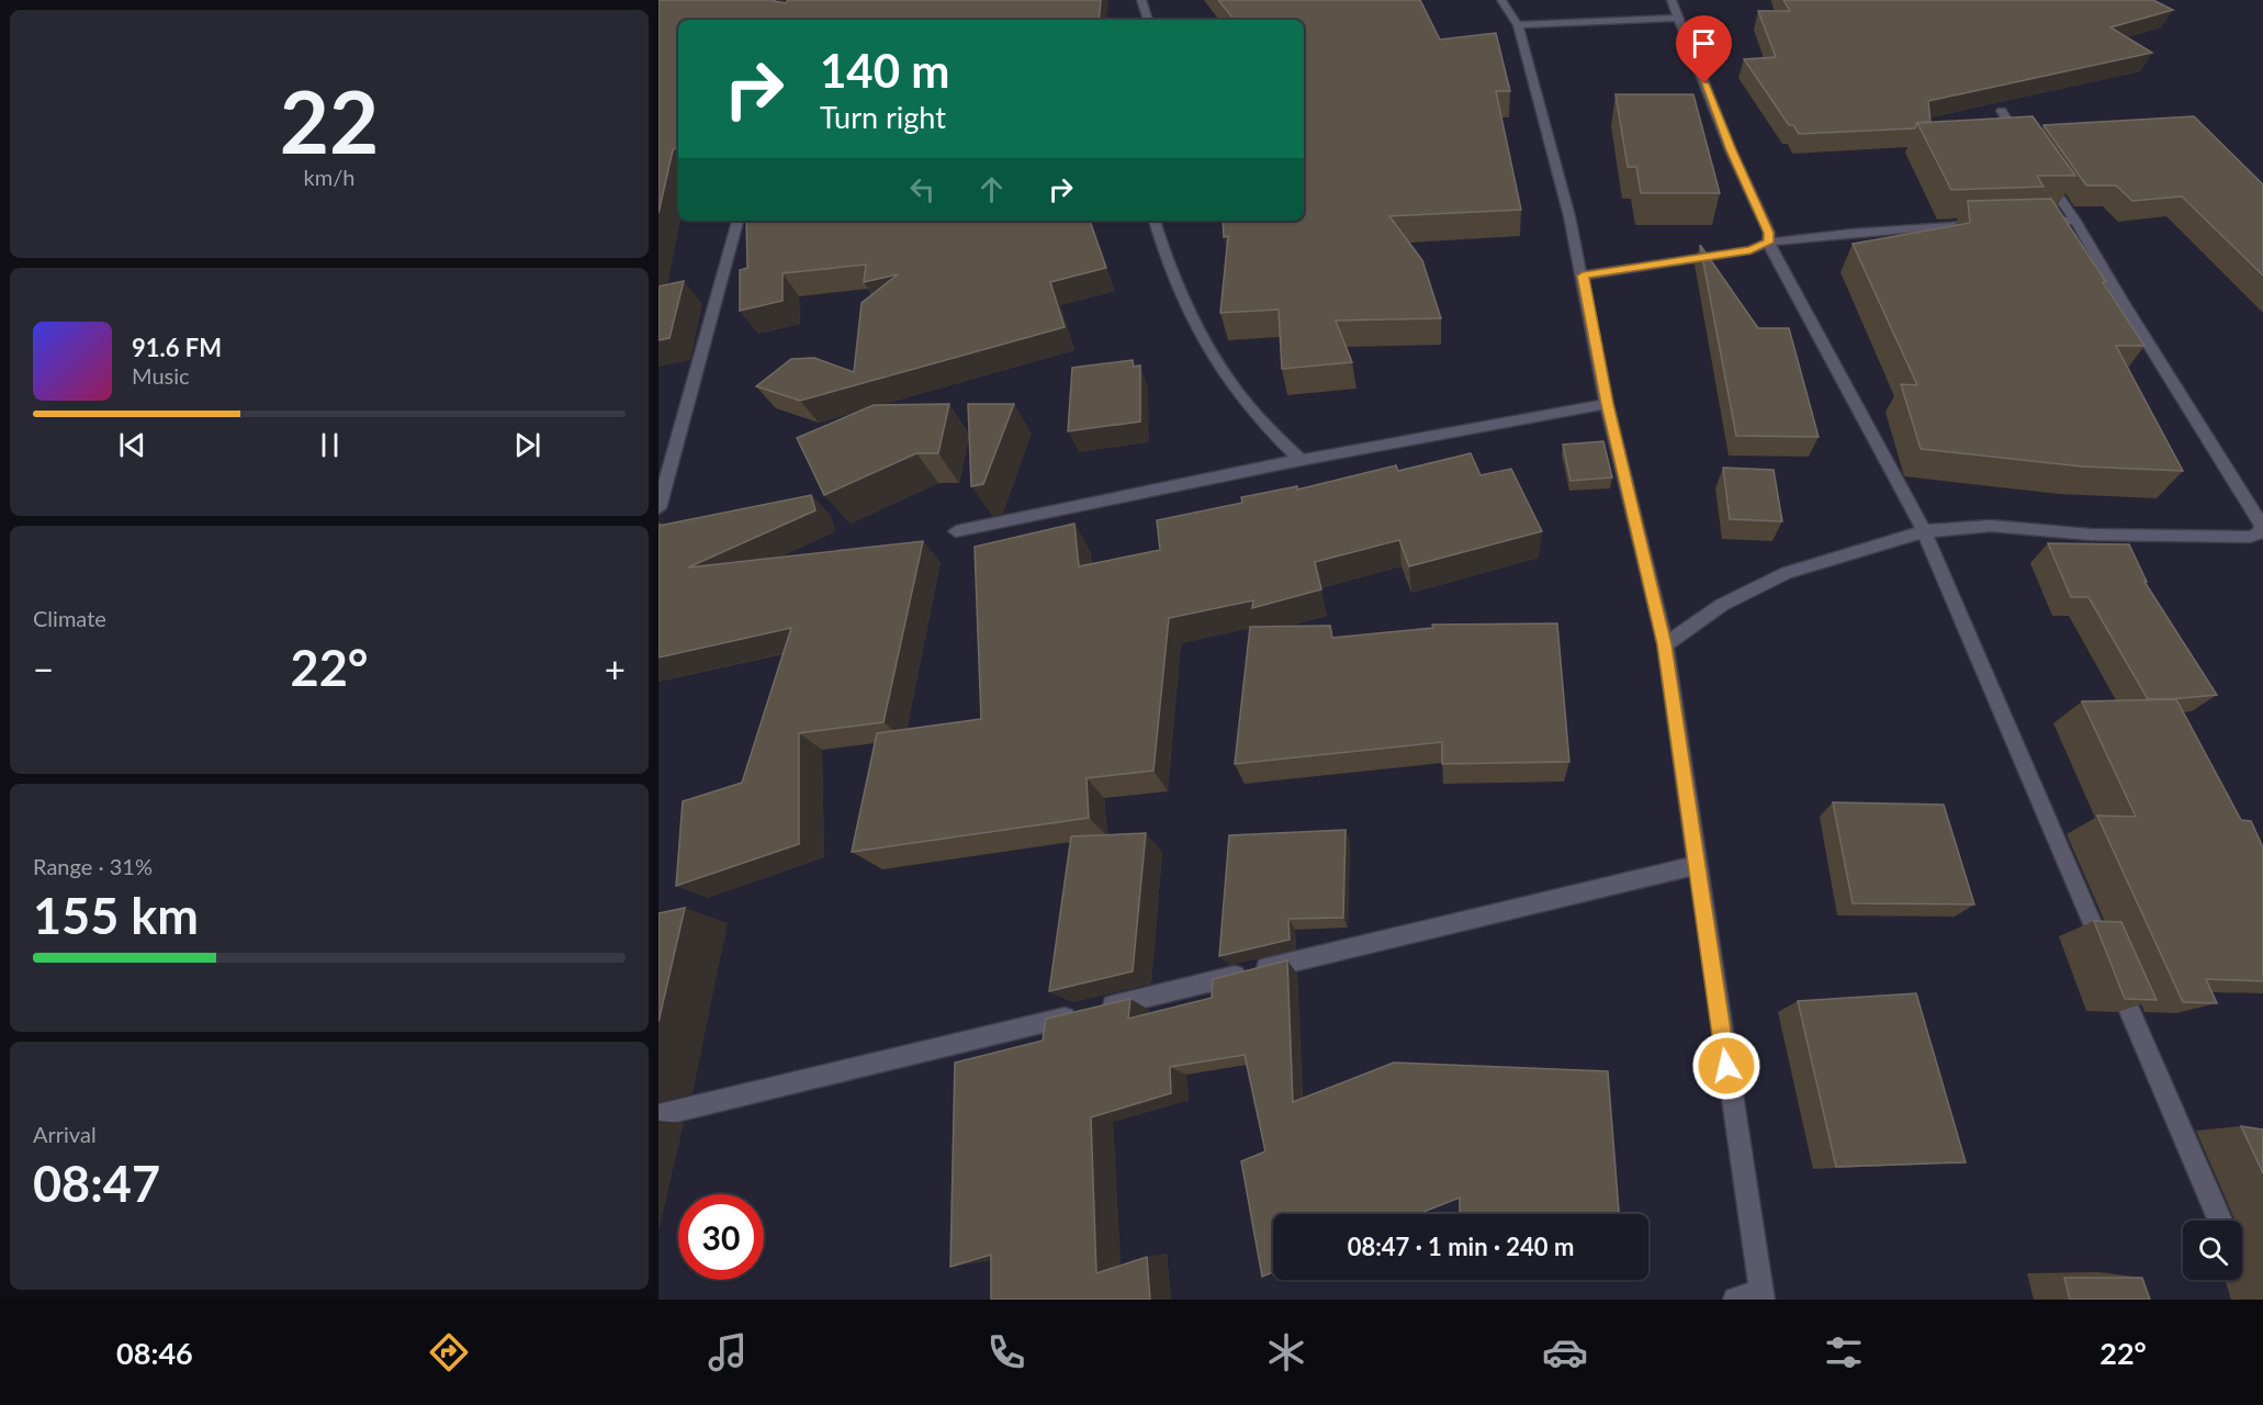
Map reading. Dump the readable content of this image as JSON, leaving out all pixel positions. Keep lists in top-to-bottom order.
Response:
{
  "page": {
    "tile": [
      ["22", "km/h"],
      "Climate",
      ["Range · 31%", "155 km"],
      ["Arrival", "08:47"]
    ],
    "turn": ["140 m", "Turn right"],
    "song": ["91.6 FM", "Music"],
    "heat": ["−", "22°", "+"],
    "limit": "30",
    "trip": "08:47 · 1 min · 240 m",
    "tabs": ["08:46", "22°"]
  }
}
